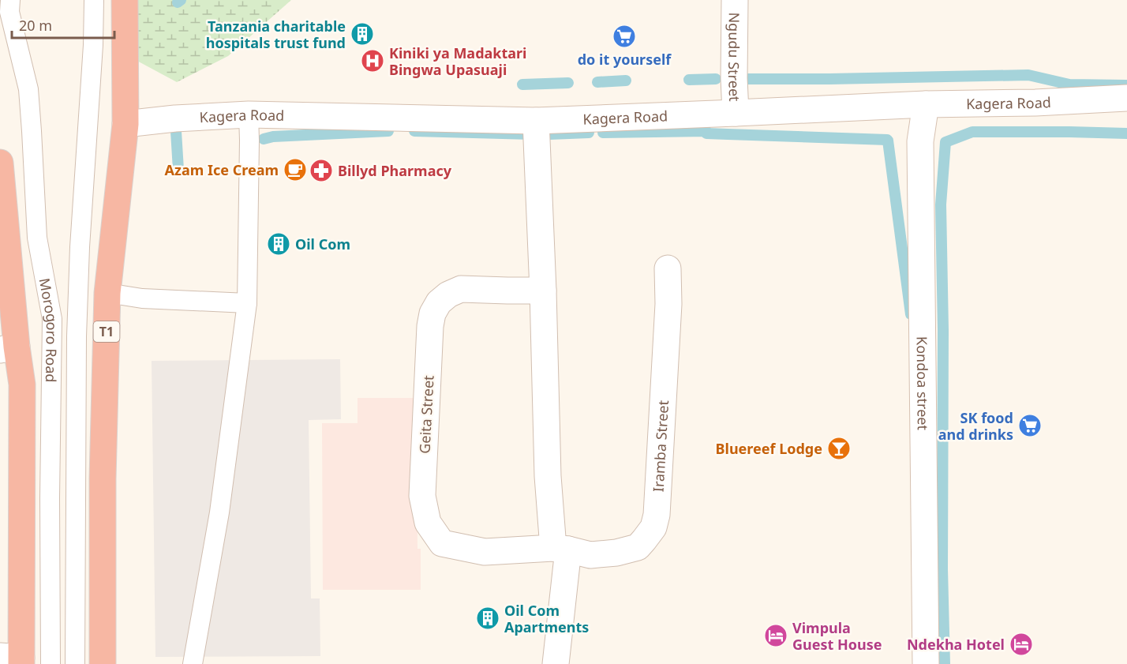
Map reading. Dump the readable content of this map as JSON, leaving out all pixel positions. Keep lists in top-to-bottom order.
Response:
{
  "streets": {
    "highway": ["Morogoro Road", "T1"],
    "street": [
      "Ngudu Street",
      "Kagera Road",
      "Kondoa street",
      "Geita Street",
      "Iramba Street"
    ]
  },
  "crossings": [
    ["Ngudu Street", "Kagera Road"],
    ["Kagera Road", "T1"],
    ["Kagera Road", "Kondoa street"],
    ["Geita Street", "Iramba Street"]
  ],
  "places": {
    "building": ["Tanzania charitable hospitals trust fund", "Oil Com", "Oil Com Apartments"],
    "supermarket": ["do it yourself", "SK food and drinks"],
    "hospital": ["Kiniki ya Madaktari Bingwa Upasuaji"],
    "cafe": ["Azam Ice Cream"],
    "pharmacy": ["Billyd Pharmacy"],
    "bar": ["Bluereef Lodge"],
    "hotel": ["Vimpula Guest House", "Ndekha Hotel"]
  },
  "scale_bar": "20 m"
}
